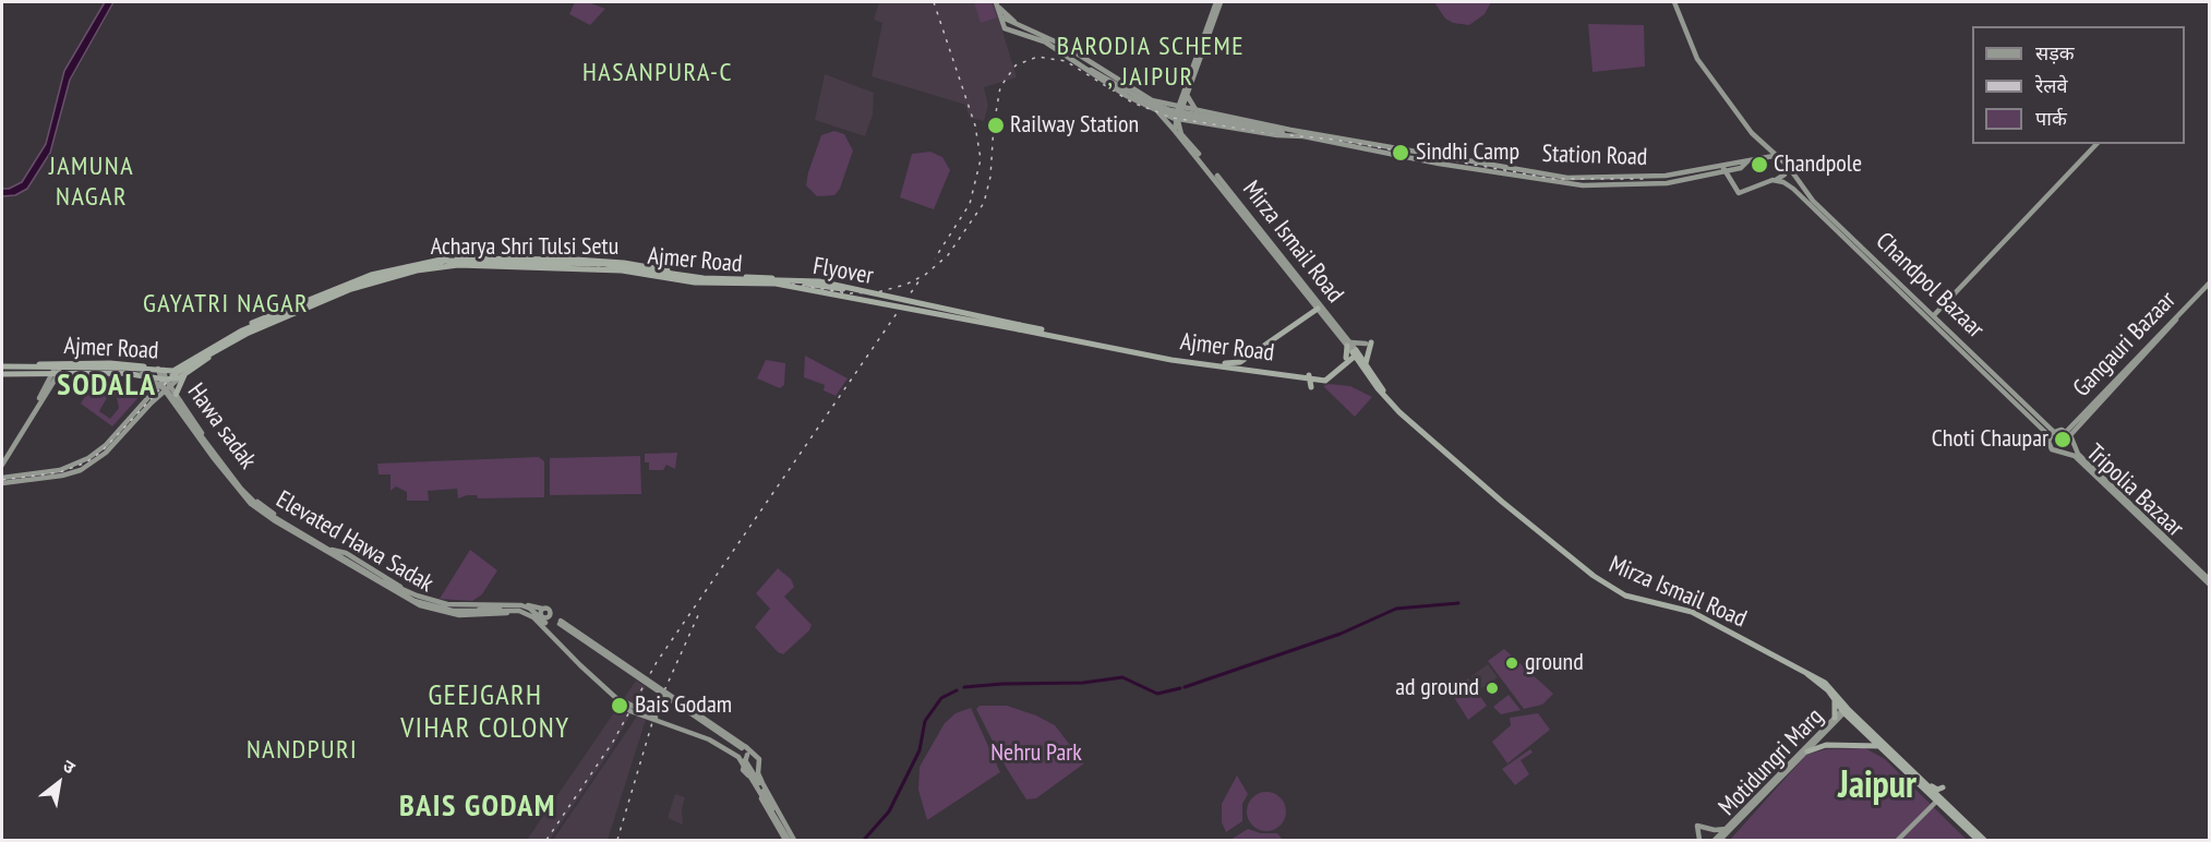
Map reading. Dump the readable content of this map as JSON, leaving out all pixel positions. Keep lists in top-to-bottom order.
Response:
{
  "streets": {
    "highway": [
      "Mirza Ismail Road",
      "Acharya Shri Tulsi Setu",
      "Ajmer Road",
      "Flyover"
    ],
    "main road": [
      "Station Road",
      "Chandpol Bazaar",
      "Gangauri Bazaar",
      "Hawa sadak",
      "Tripolia Bazaar",
      "Elevated Hawa Sadak",
      "Motidungri Marg"
    ]
  },
  "crossings": [
    ["Station Road", "Mirza Ismail Road"],
    ["Mirza Ismail Road", "Motidungri Marg"],
    ["Acharya Shri Tulsi Setu", "Ajmer Road"],
    ["Acharya Shri Tulsi Setu", "Flyover"],
    ["Acharya Shri Tulsi Setu", "Elevated Hawa Sadak"],
    ["Ajmer Road", "Flyover"],
    ["Ajmer Road", "Hawa sadak"],
    ["Chandpol Bazaar", "Gangauri Bazaar"],
    ["Chandpol Bazaar", "Tripolia Bazaar"],
    ["Gangauri Bazaar", "Tripolia Bazaar"],
    ["Hawa sadak", "Elevated Hawa Sadak"]
  ],
  "districts": [
    "BARODIA SCHEME , JAIPUR",
    "HASANPURA-C",
    "JAMUNA NAGAR",
    "GAYATRI NAGAR",
    "SODALA",
    "GEEJGARH VIHAR COLONY",
    "NANDPURI",
    "Jaipur",
    "BAIS GODAM"
  ],
  "parks": ["Nehru Park"],
  "places": [
    "Railway Station",
    "Sindhi Camp",
    "Chandpole",
    "Choti Chaupar",
    "ground",
    "ad ground",
    "Bais Godam"
  ],
  "legend": ["सड़क", "रेलवे", "पार्क"],
  "north": "top right"
}
